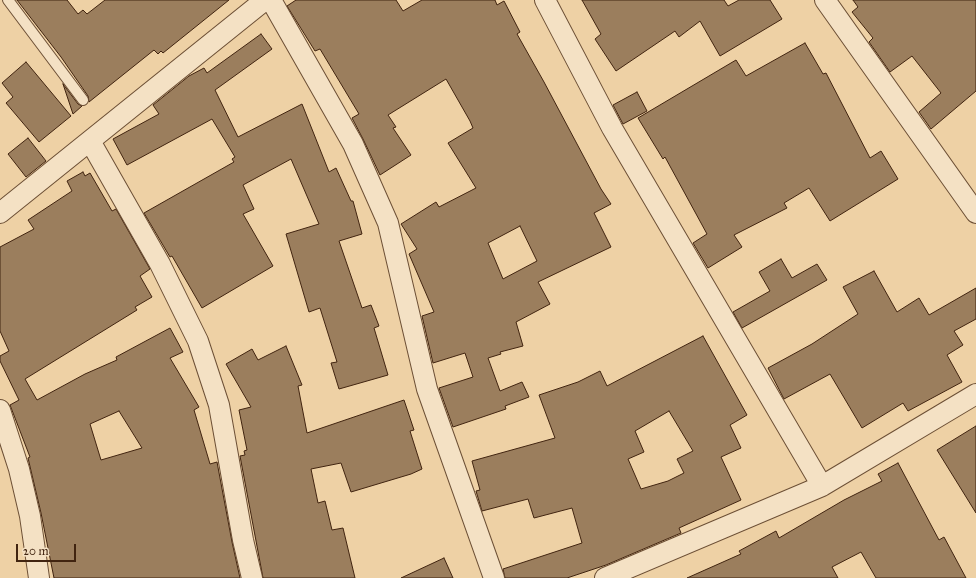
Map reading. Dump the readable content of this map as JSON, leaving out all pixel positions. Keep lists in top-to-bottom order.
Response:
{
  "scale_bar": "20 m"
}
